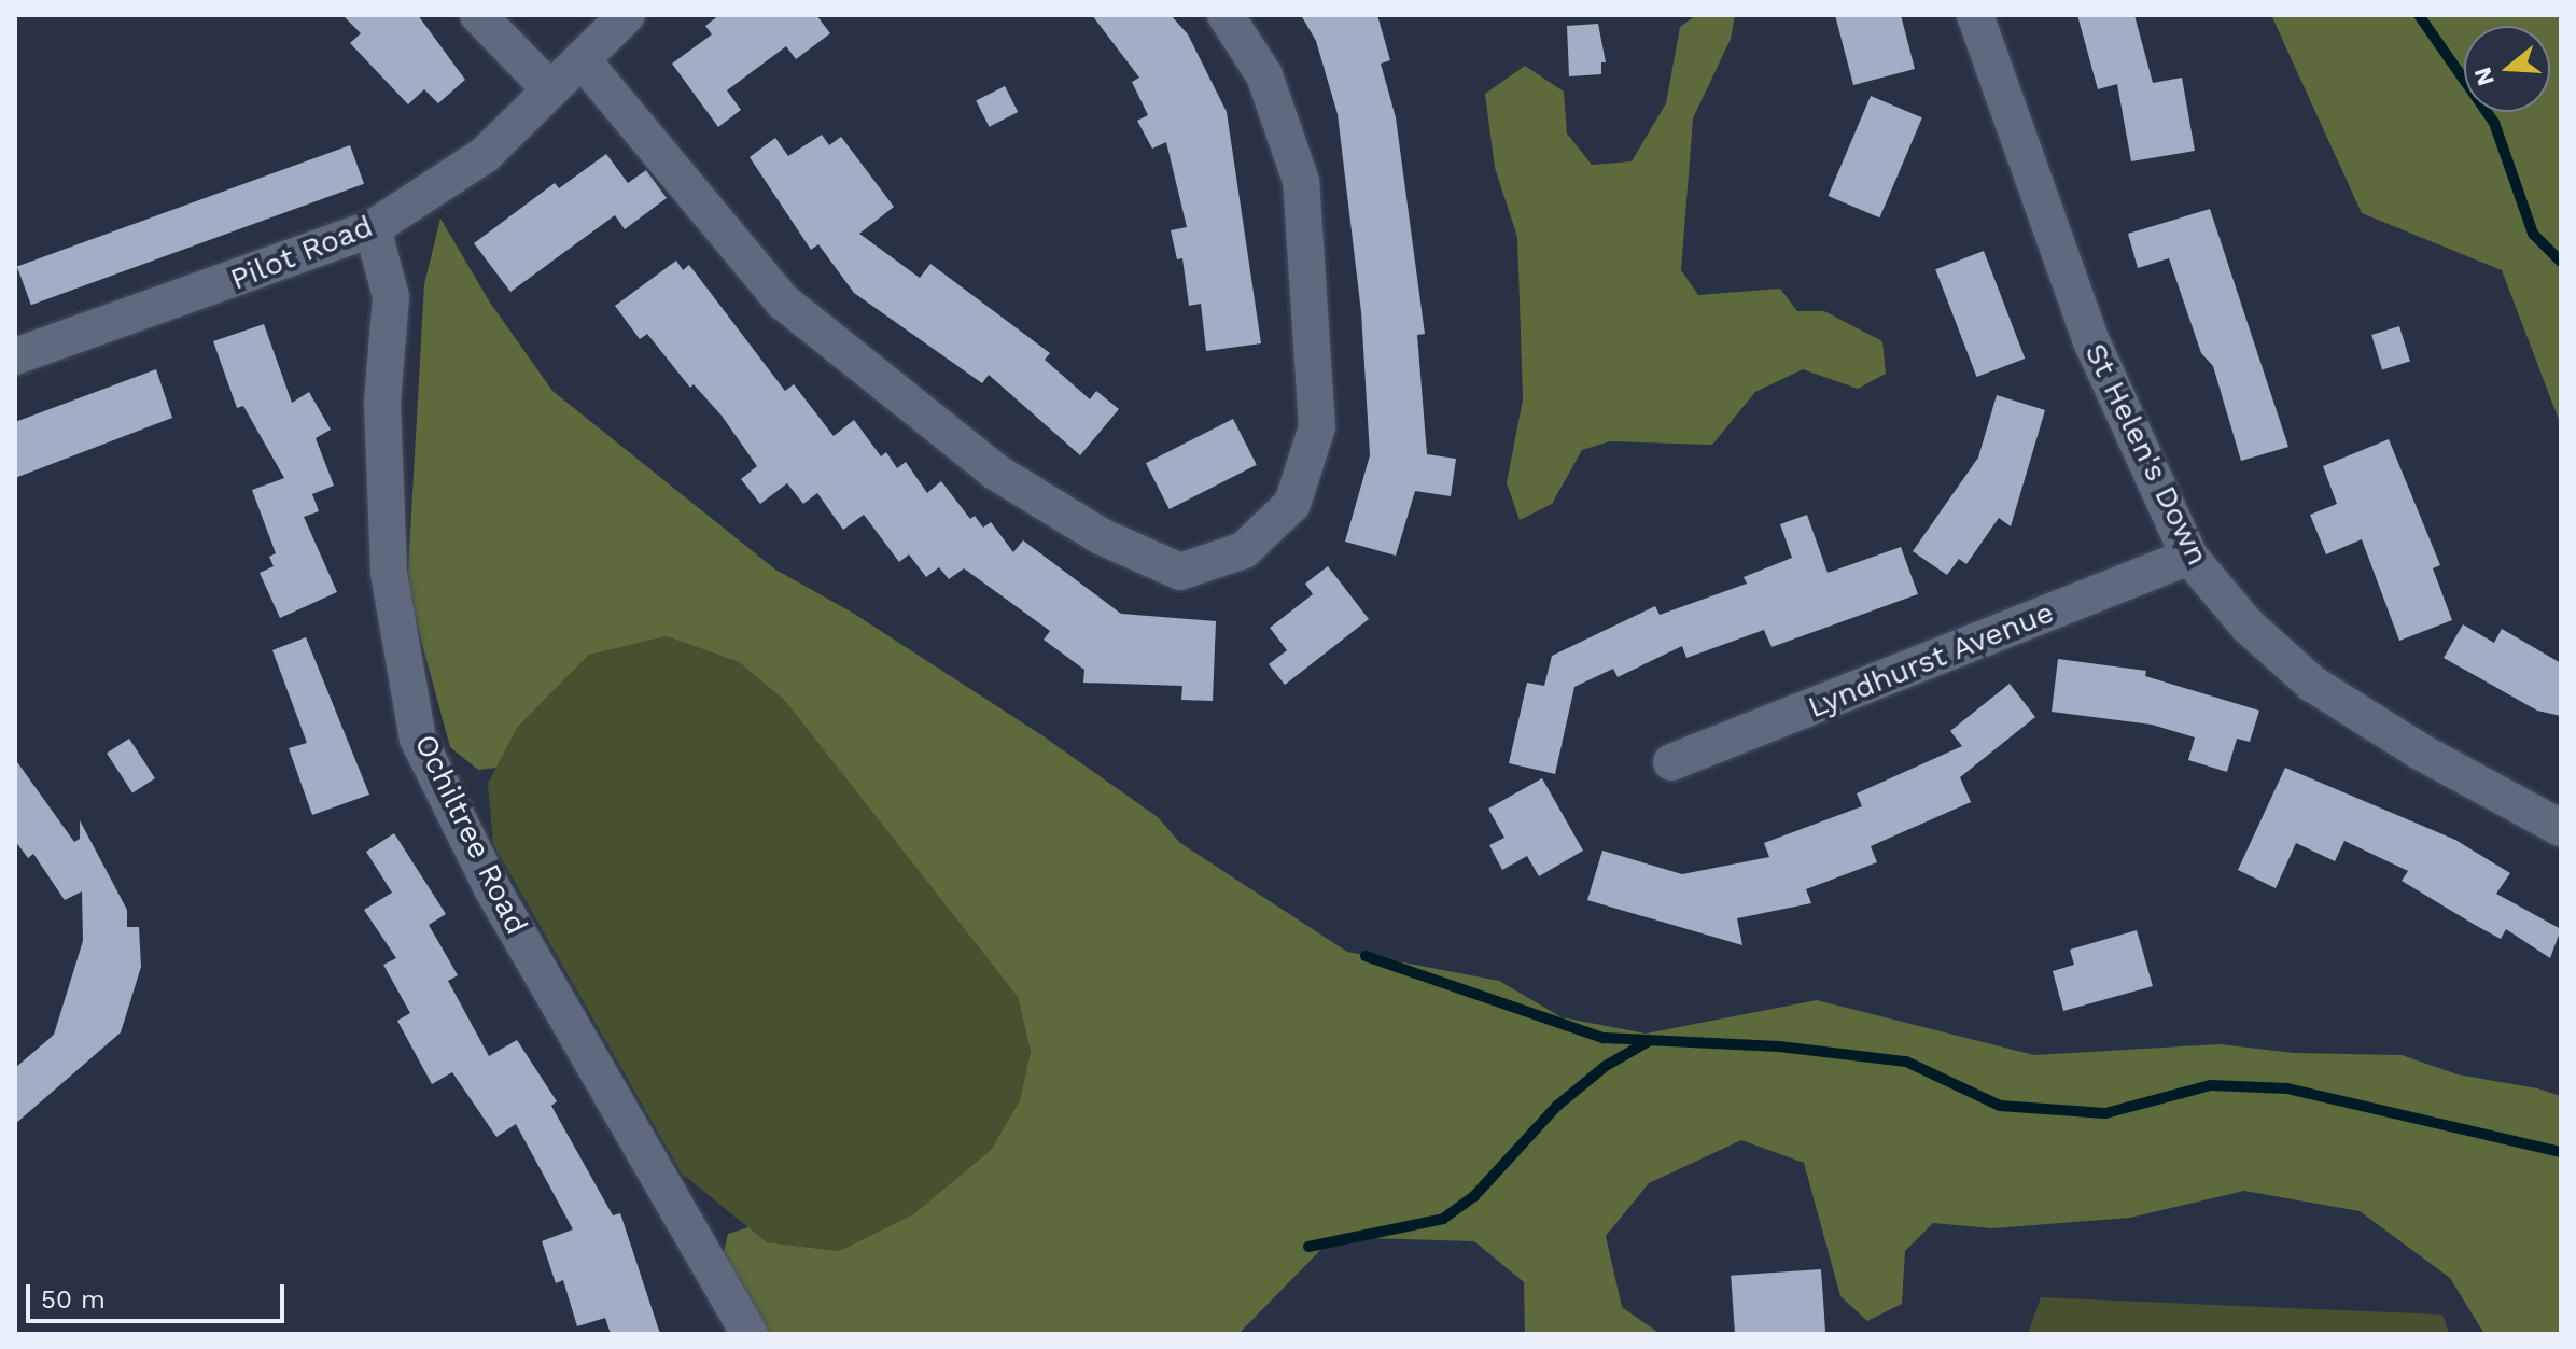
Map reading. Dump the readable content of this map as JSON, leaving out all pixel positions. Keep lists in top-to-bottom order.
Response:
{
  "streets": {
    "street": [
      "Pilot Road",
      "St Helen's Down",
      "Lyndhurst Avenue",
      "Ochiltree Road"
    ]
  },
  "crossings": [
    ["Pilot Road", "Ochiltree Road"],
    ["St Helen's Down", "Lyndhurst Avenue"]
  ],
  "scale_bar": "50 m",
  "north": "left"
}
